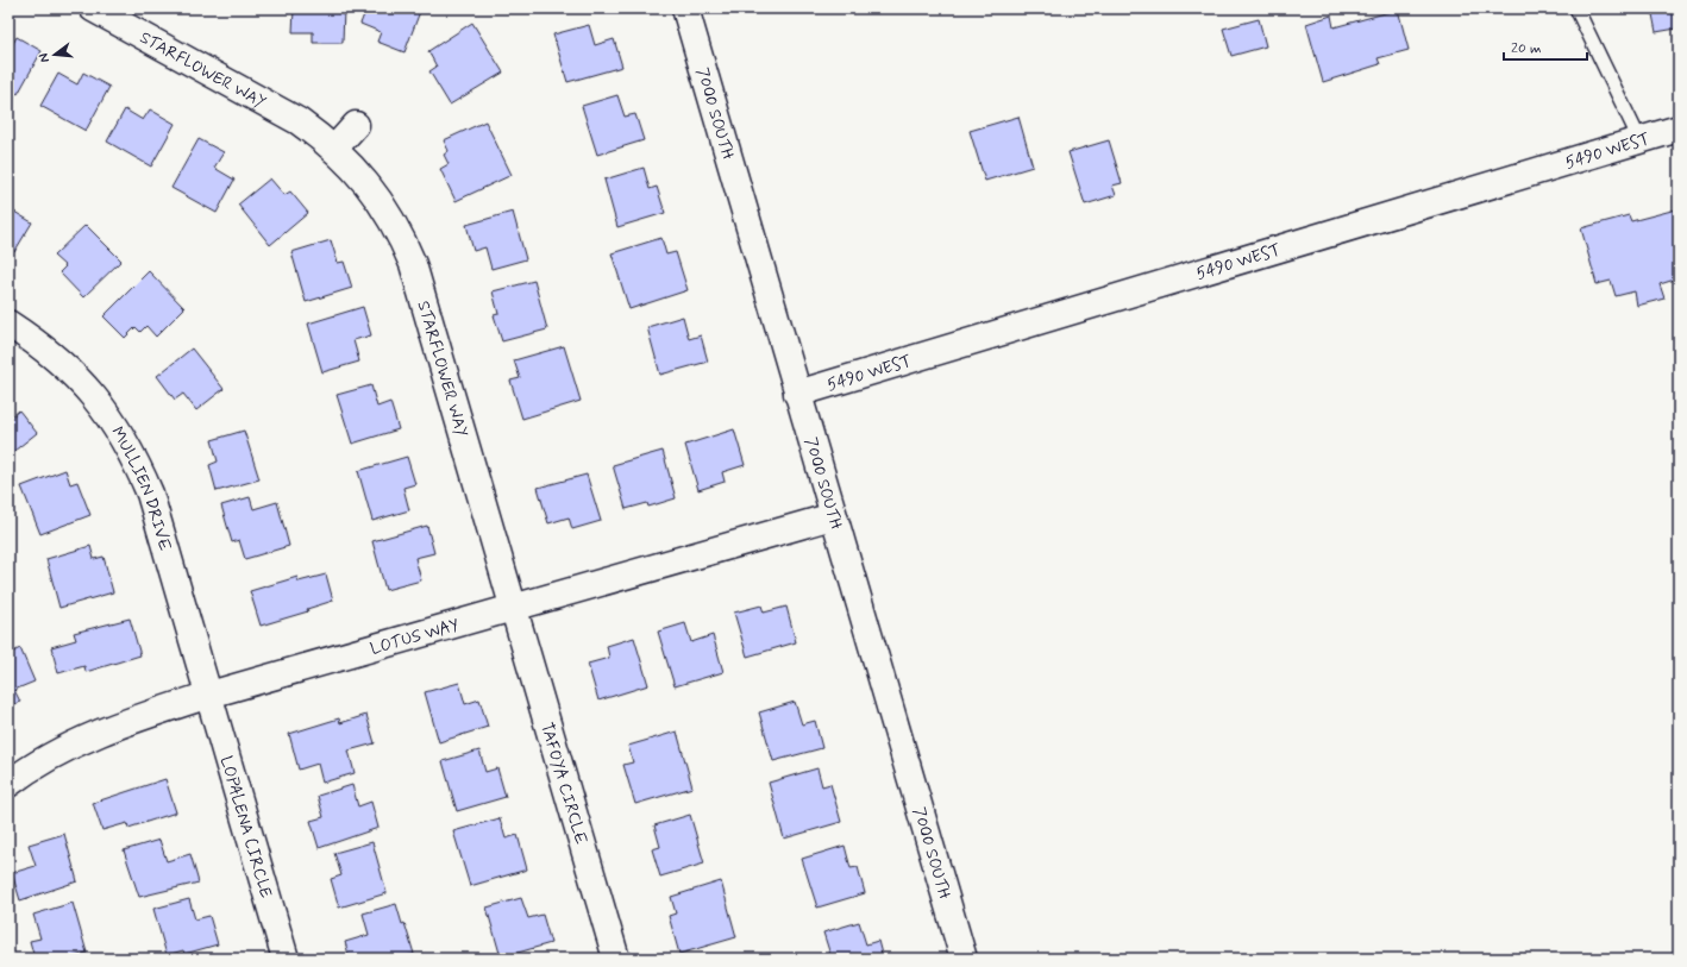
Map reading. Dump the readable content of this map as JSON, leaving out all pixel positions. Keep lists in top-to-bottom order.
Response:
{
  "streets": {
    "street": [
      "STARFLOWER WAY",
      "7000 SOUTH",
      "5490 WEST",
      "MULLIEN DRIVE",
      "LOTUS WAY",
      "TAFOYA CIRCLE",
      "LOPALENA CIRCLE"
    ]
  },
  "crossings": [
    ["STARFLOWER WAY", "LOTUS WAY"],
    ["STARFLOWER WAY", "TAFOYA CIRCLE"],
    ["7000 SOUTH", "5490 WEST"],
    ["7000 SOUTH", "LOTUS WAY"],
    ["MULLIEN DRIVE", "LOTUS WAY"],
    ["MULLIEN DRIVE", "LOPALENA CIRCLE"],
    ["LOTUS WAY", "TAFOYA CIRCLE"],
    ["LOTUS WAY", "LOPALENA CIRCLE"]
  ],
  "scale_bar": "20 m",
  "north": "left"
}
